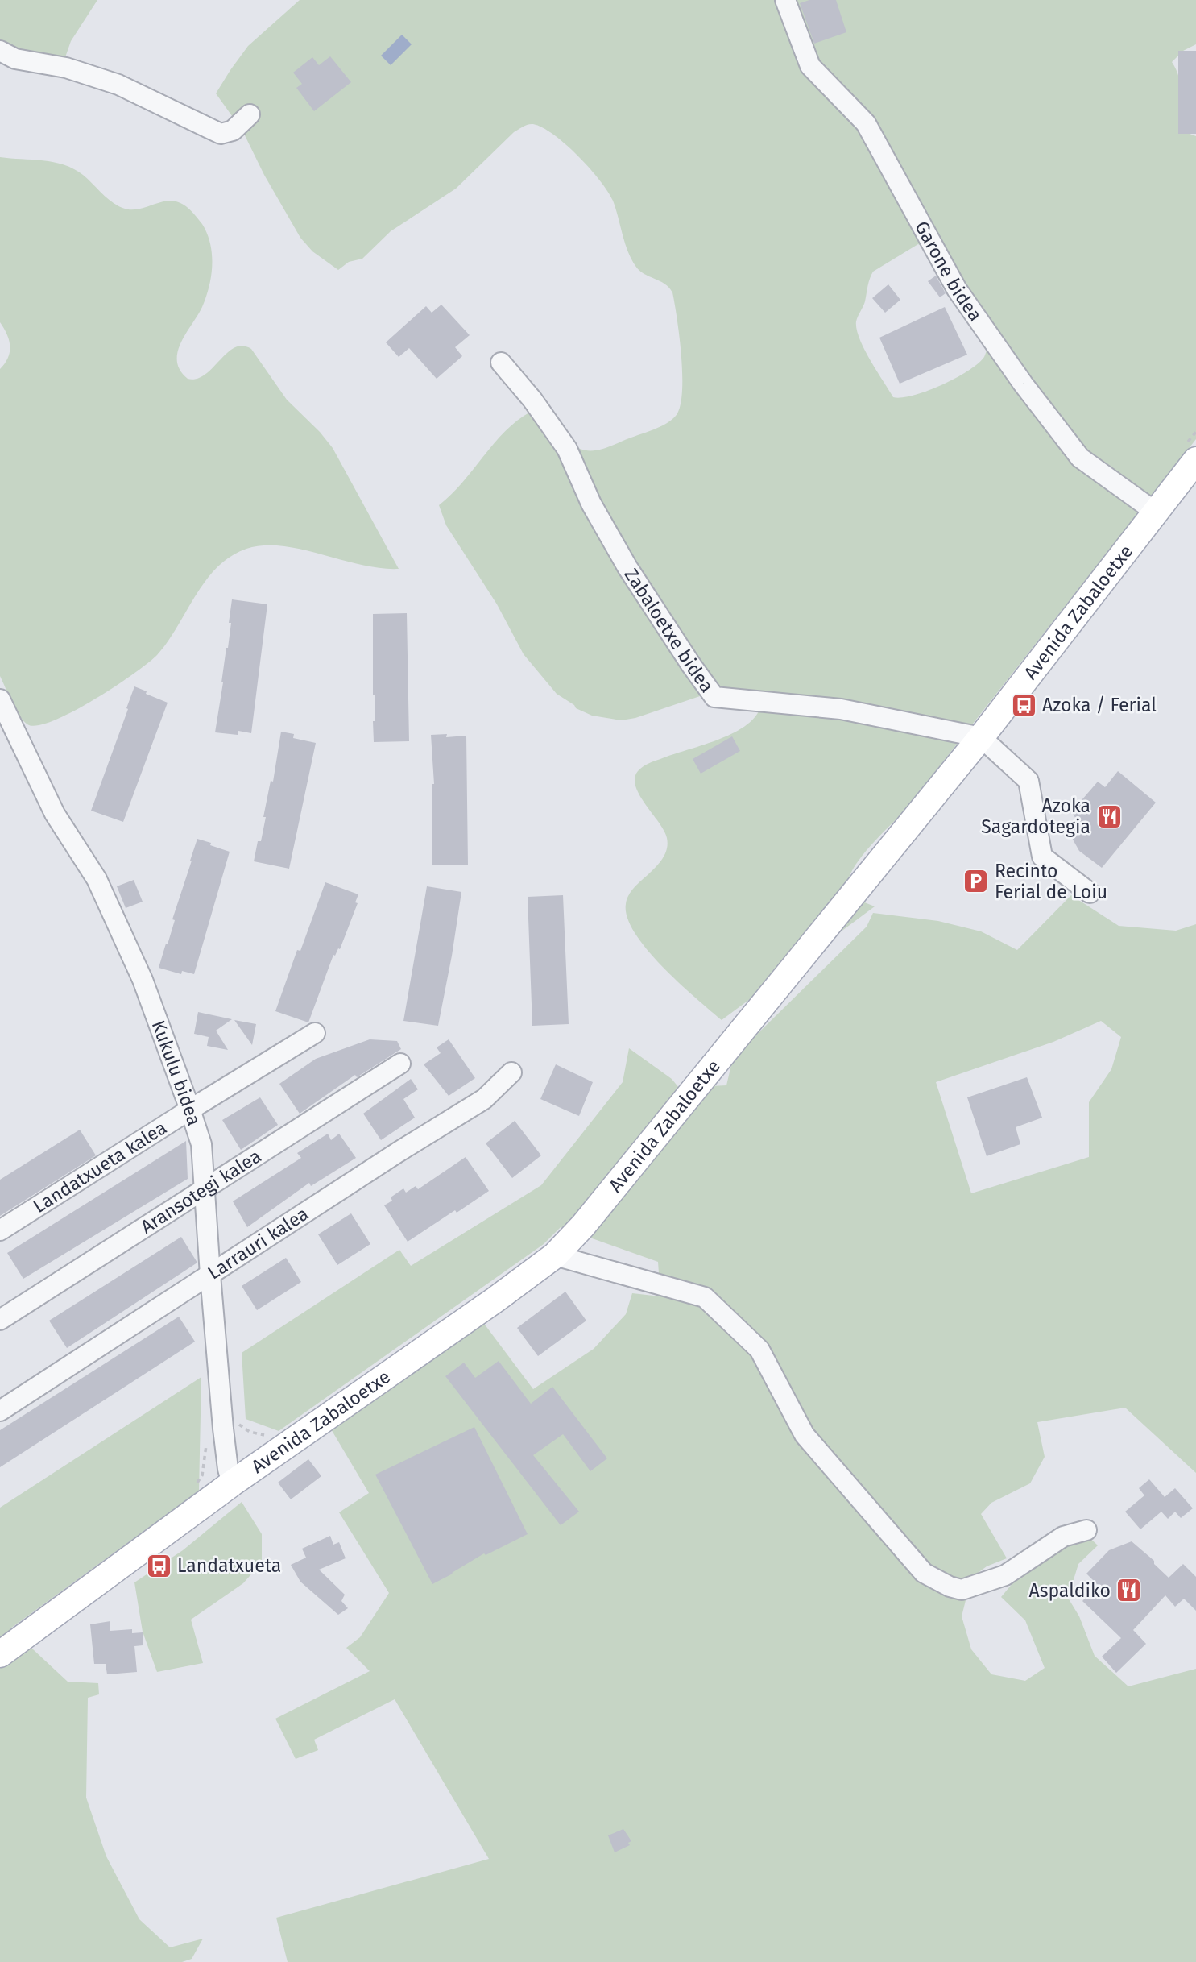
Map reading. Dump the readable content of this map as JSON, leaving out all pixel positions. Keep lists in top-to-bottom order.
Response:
{
  "streets": {
    "main road": ["Avenida Zabaloetxe"],
    "street": [
      "Garone bidea",
      "Zabaloetxe bidea",
      "Kukulu bidea",
      "Landatxueta kalea",
      "Aransotegi kalea",
      "Larrauri kalea"
    ]
  },
  "crossings": [
    ["Garone bidea", "Avenida Zabaloetxe"],
    ["Avenida Zabaloetxe", "Zabaloetxe bidea"],
    ["Avenida Zabaloetxe", "Kukulu bidea"],
    ["Kukulu bidea", "Landatxueta kalea"],
    ["Kukulu bidea", "Aransotegi kalea"],
    ["Kukulu bidea", "Larrauri kalea"]
  ],
  "places": {
    "bus stop": ["Azoka / Ferial", "Landatxueta"],
    "restaurant": ["Azoka Sagardotegia", "Aspaldiko"],
    "parking": ["Recinto Ferial de Loiu"]
  }
}
